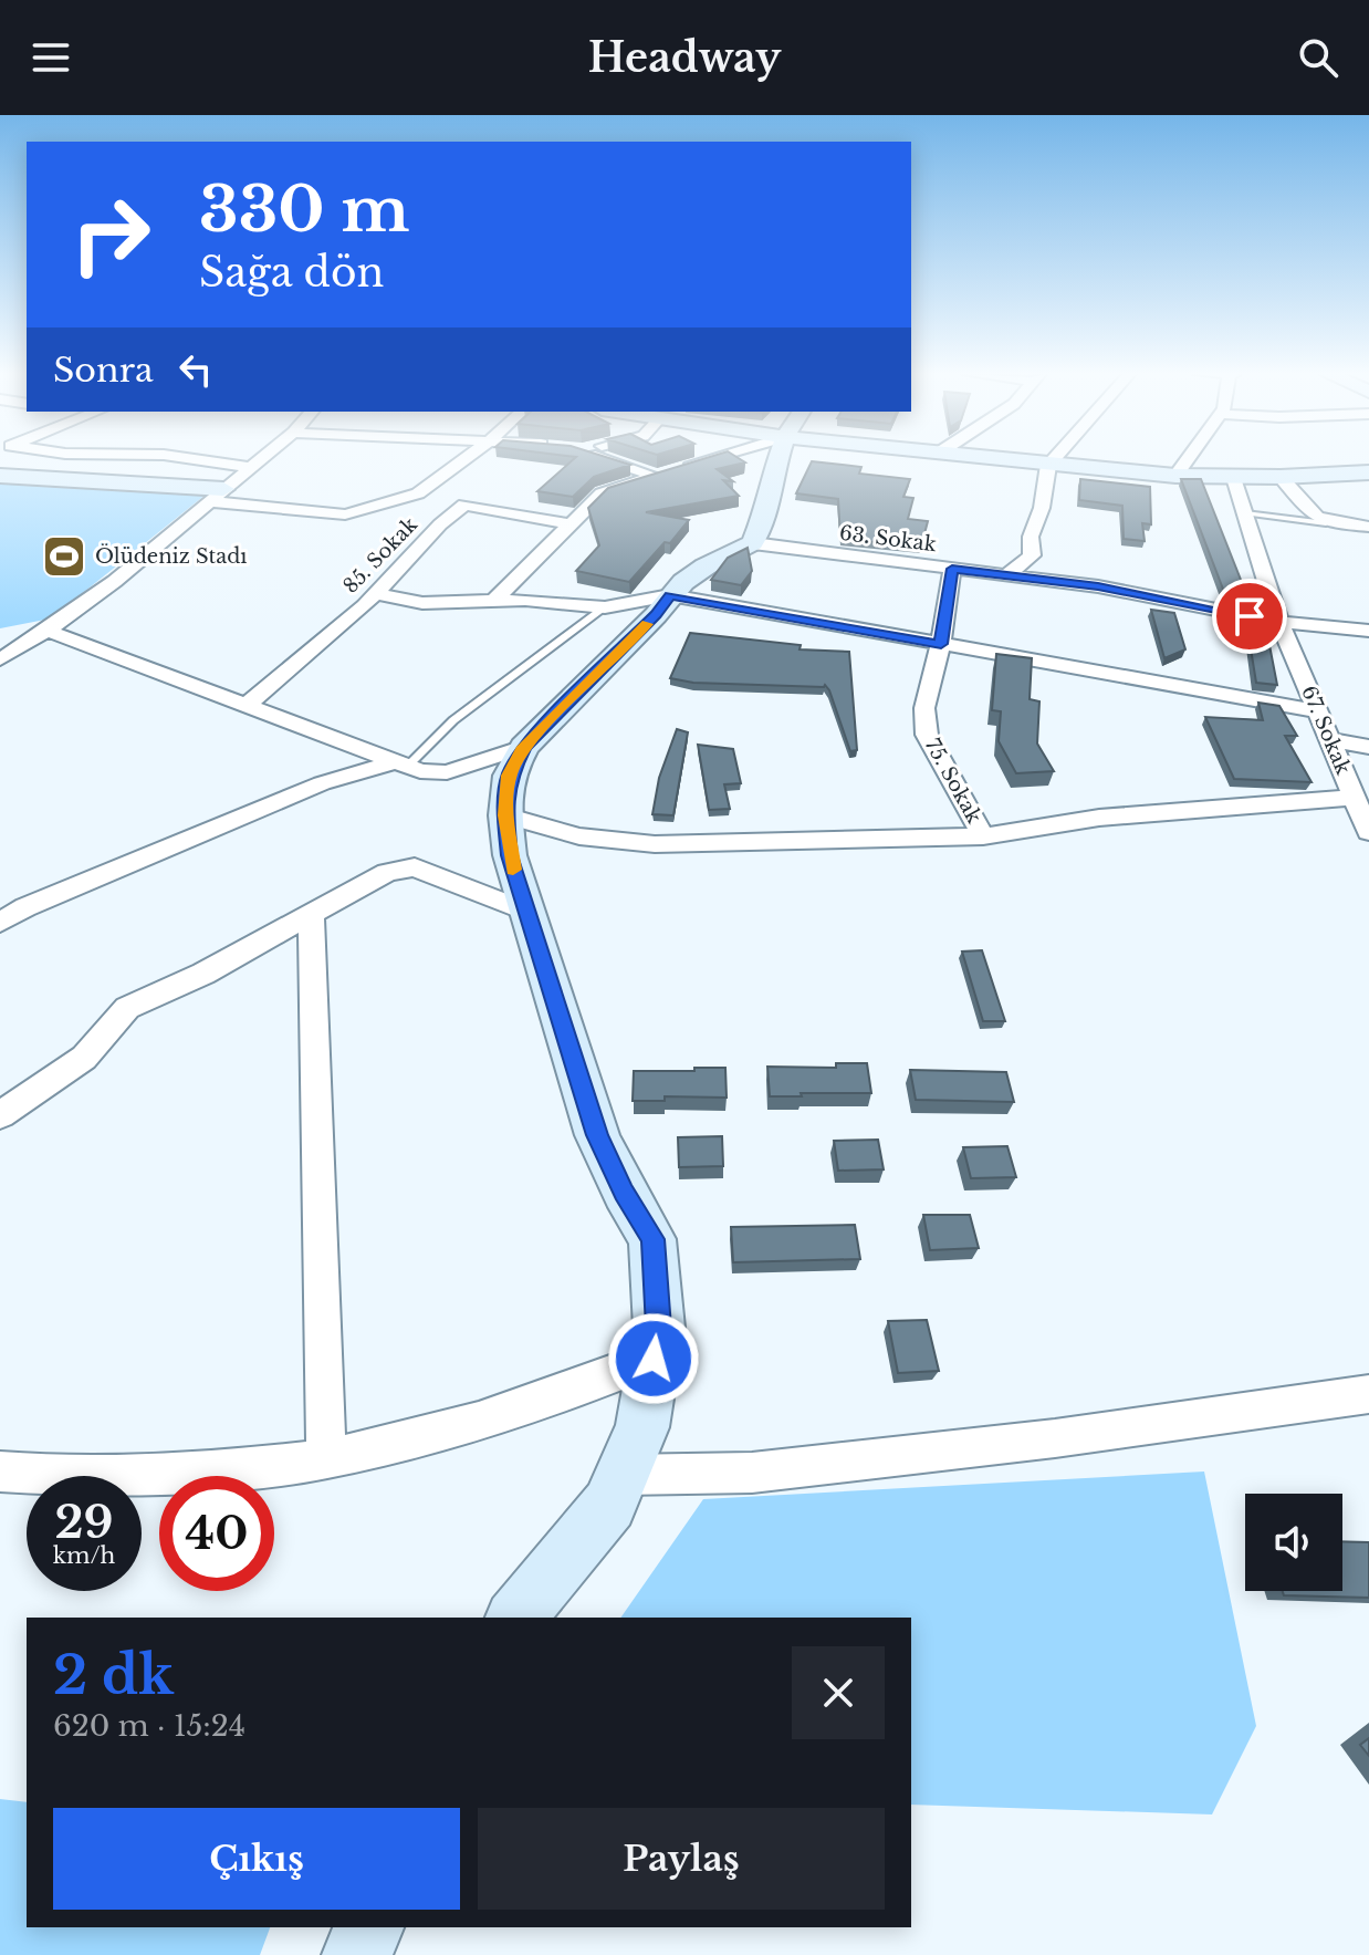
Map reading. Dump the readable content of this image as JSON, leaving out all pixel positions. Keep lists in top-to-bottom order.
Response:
{
  "streets": {
    "street": [
      "63. Sokak",
      "85. Sokak",
      "67. Sokak",
      "75. Sokak"
    ]
  },
  "crossings": [
    ["63. Sokak", "67. Sokak"],
    ["63. Sokak", "75. Sokak"]
  ],
  "places": {
    "sports": ["Ölüdeniz Stadı"]
  },
  "page": {
    "header": "Headway",
    "turn": ["330 m", "Sağa dön"],
    "then": "Sonra",
    "speed": "29 km/h",
    "limit": "40",
    "heading": ["2 dk", "620 m · 15:24"],
    "buttons": ["Çıkış", "Paylaş"]
  }
}
